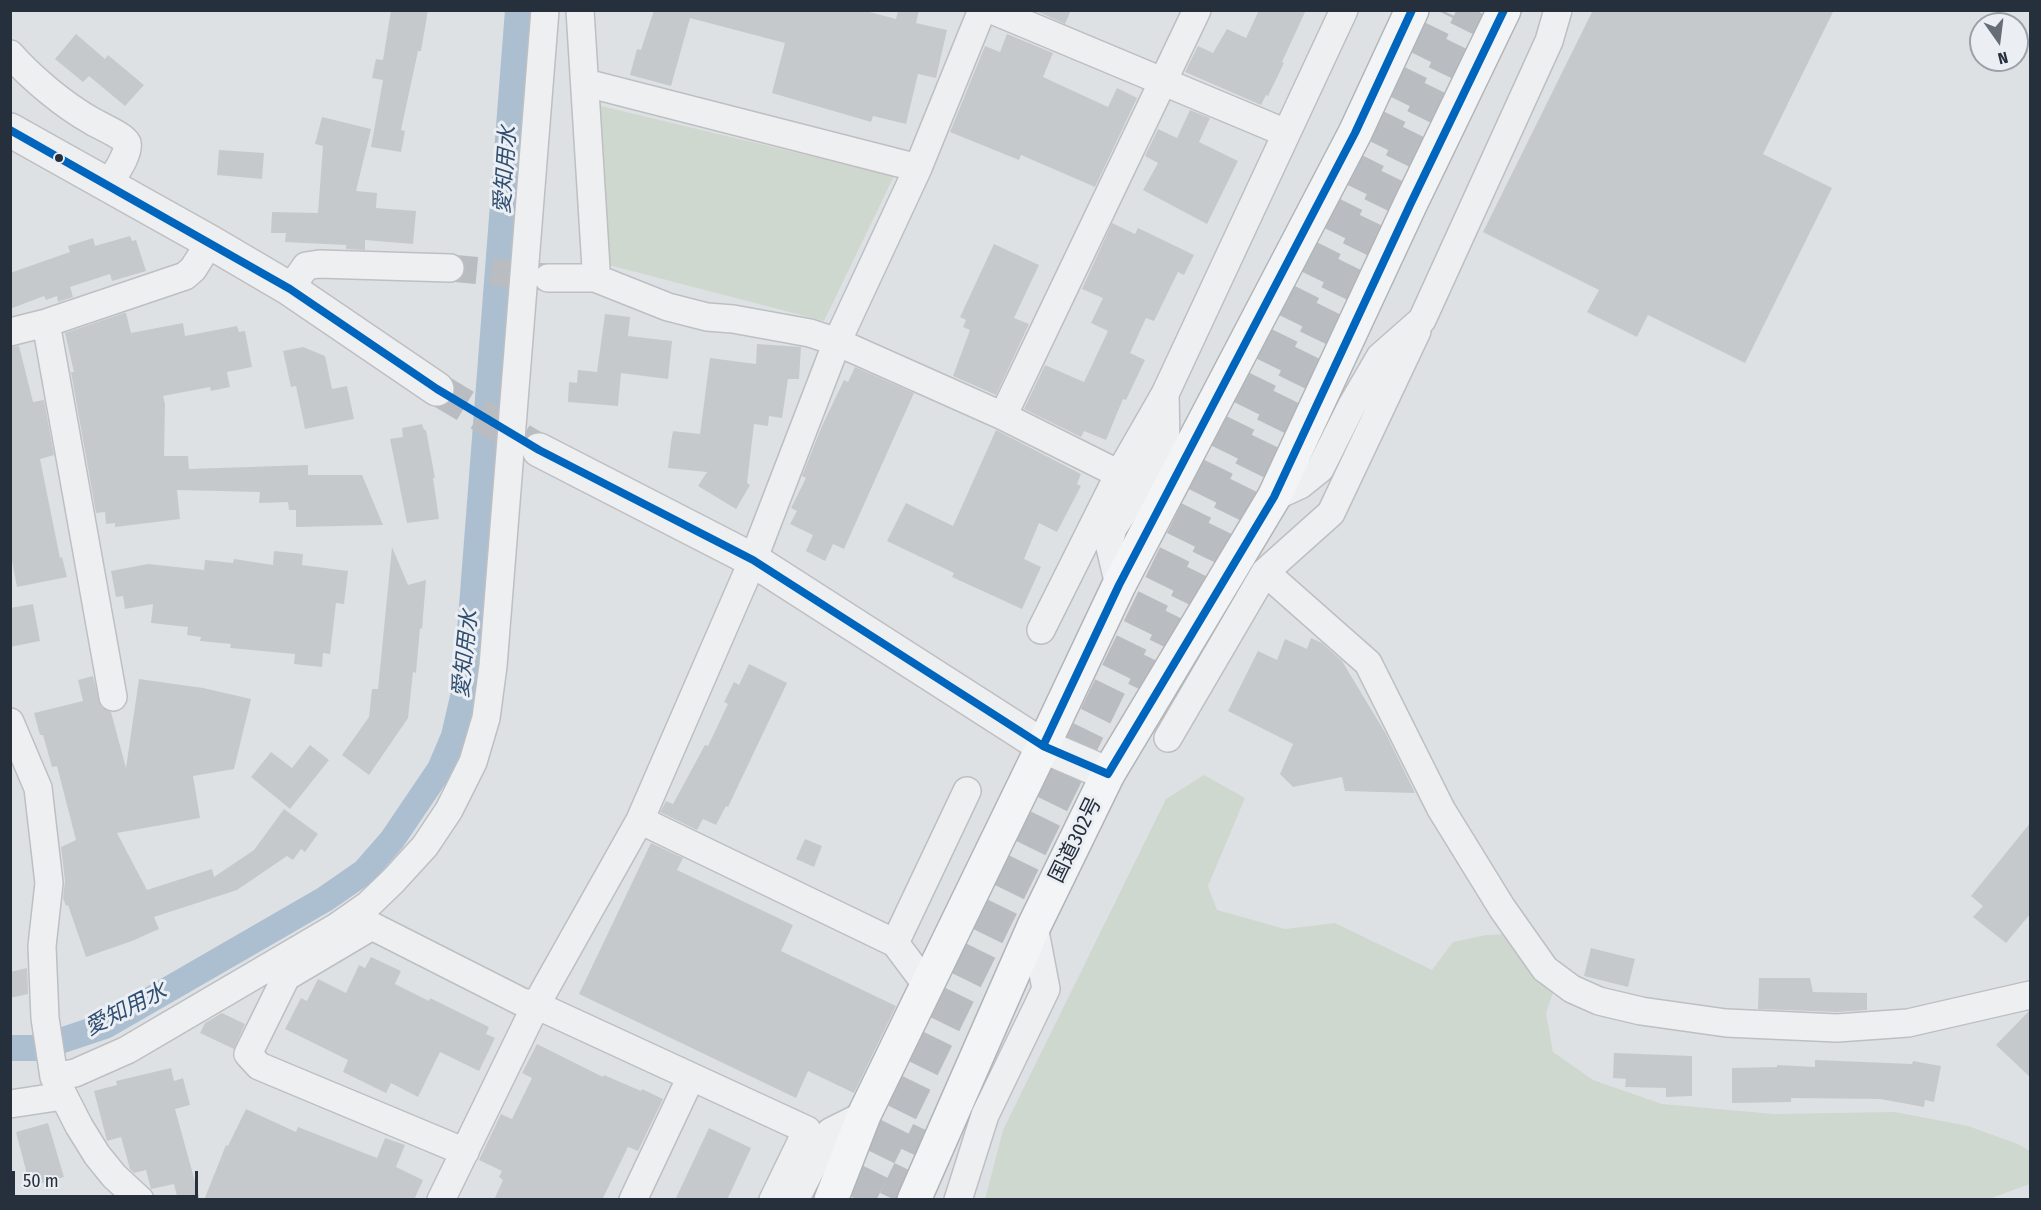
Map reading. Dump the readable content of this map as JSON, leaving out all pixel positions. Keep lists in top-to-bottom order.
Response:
{
  "streets": {
    "highway": ["国道302号"]
  },
  "water": ["愛知用水"],
  "scale_bar": "50 m",
  "north": "bottom"
}
